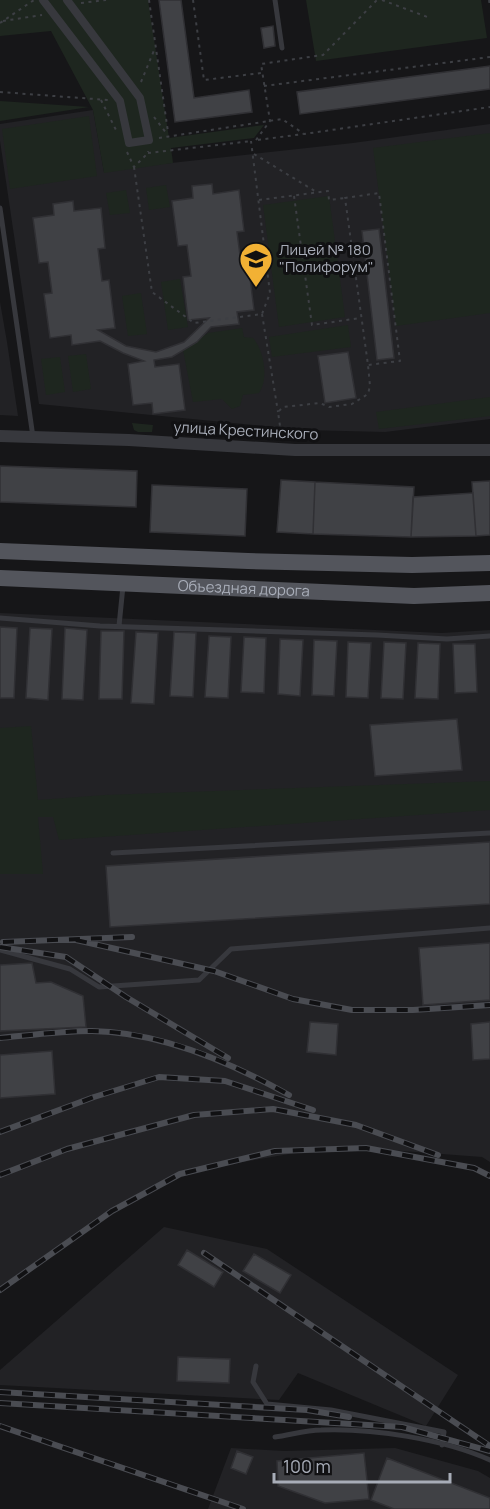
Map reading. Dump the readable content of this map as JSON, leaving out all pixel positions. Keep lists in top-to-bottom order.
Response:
{
  "streets": {
    "main road": ["Объездная дорога"],
    "street": ["улица Крестинского"]
  },
  "places": {
    "school or university": ["Лицей № 180 \"Полифорум\""]
  },
  "scale_bar": "100 m"
}
